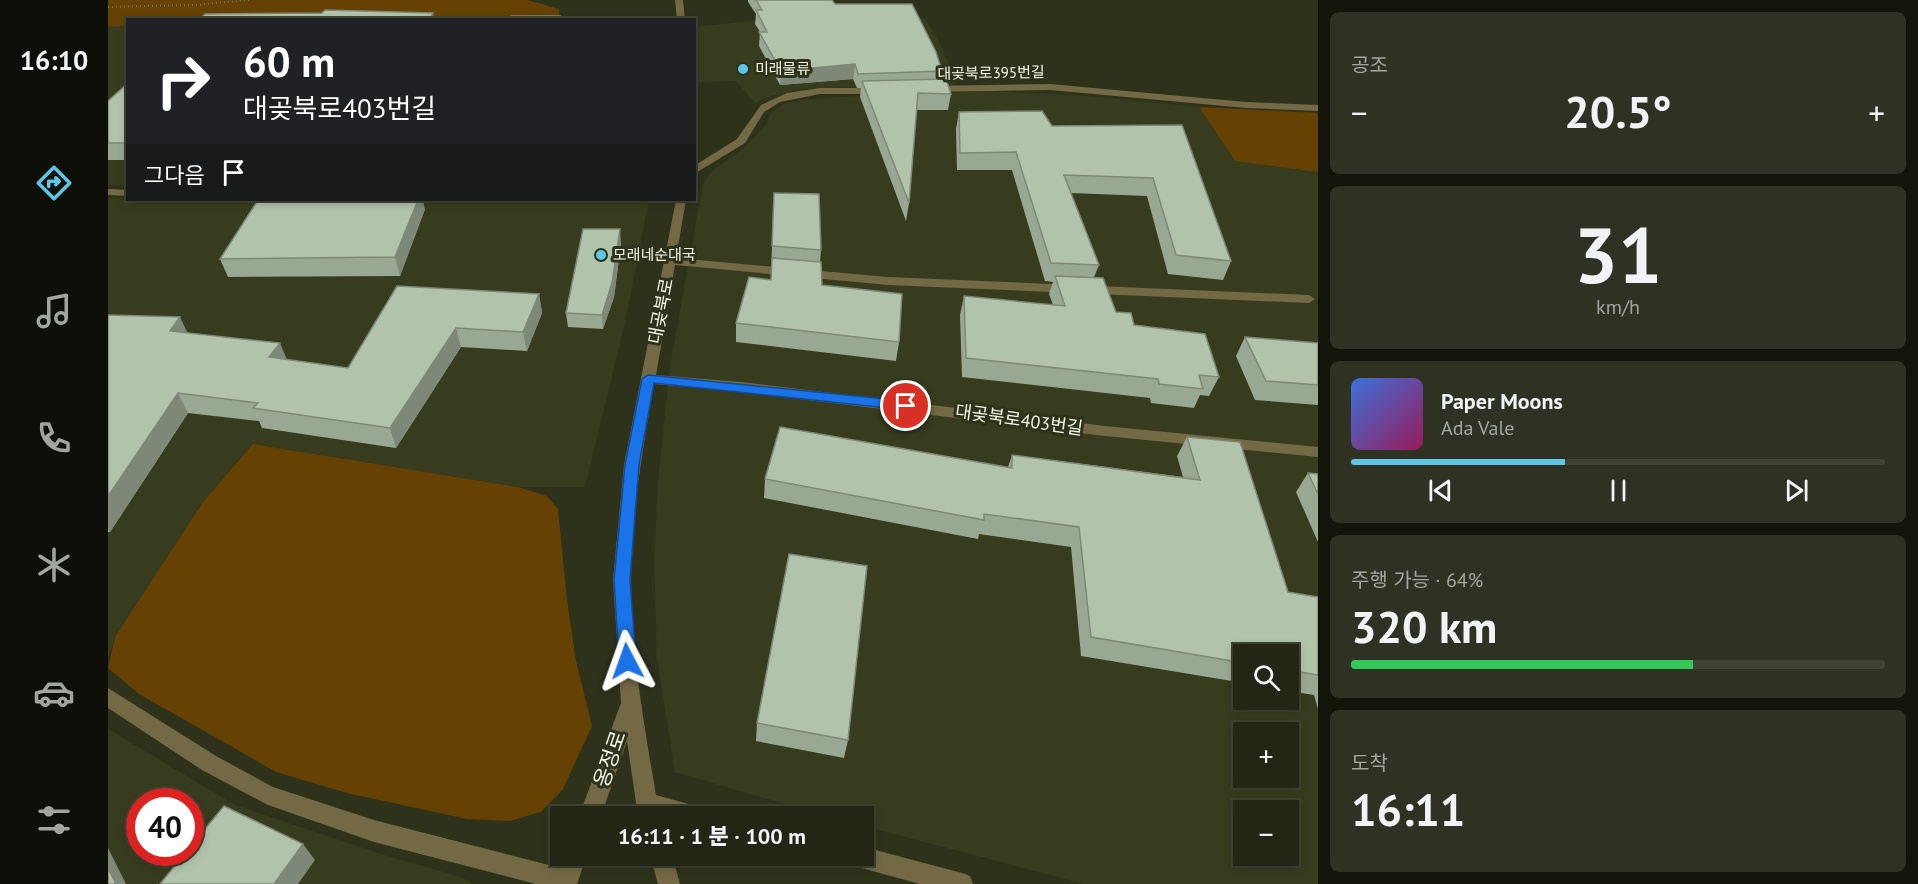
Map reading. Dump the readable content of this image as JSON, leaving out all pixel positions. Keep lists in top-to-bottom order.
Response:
{
  "streets": {
    "street": [
      "대곶북로395번길",
      "대곶북로",
      "대곶북로403번길",
      "옹정로"
    ]
  },
  "crossings": [
    ["대곶북로", "대곶북로403번길"],
    ["대곶북로", "옹정로"]
  ],
  "places": ["미래물류", "모래네순대국"],
  "page": {
    "tabs": "16:10",
    "tile": [
      "공조",
      ["31", "km/h"],
      ["주행 가능 · 64%", "320 km"],
      ["도착", "16:11"]
    ],
    "turn": ["60 m", "대곶북로403번길"],
    "heat": ["−", "20.5°", "+"],
    "then": "그다음",
    "song": ["Paper Moons", "Ada Vale"],
    "map_buttons": ["+", "−"],
    "limit": "40",
    "trip": "16:11 · 1 분 · 100 m"
  }
}
